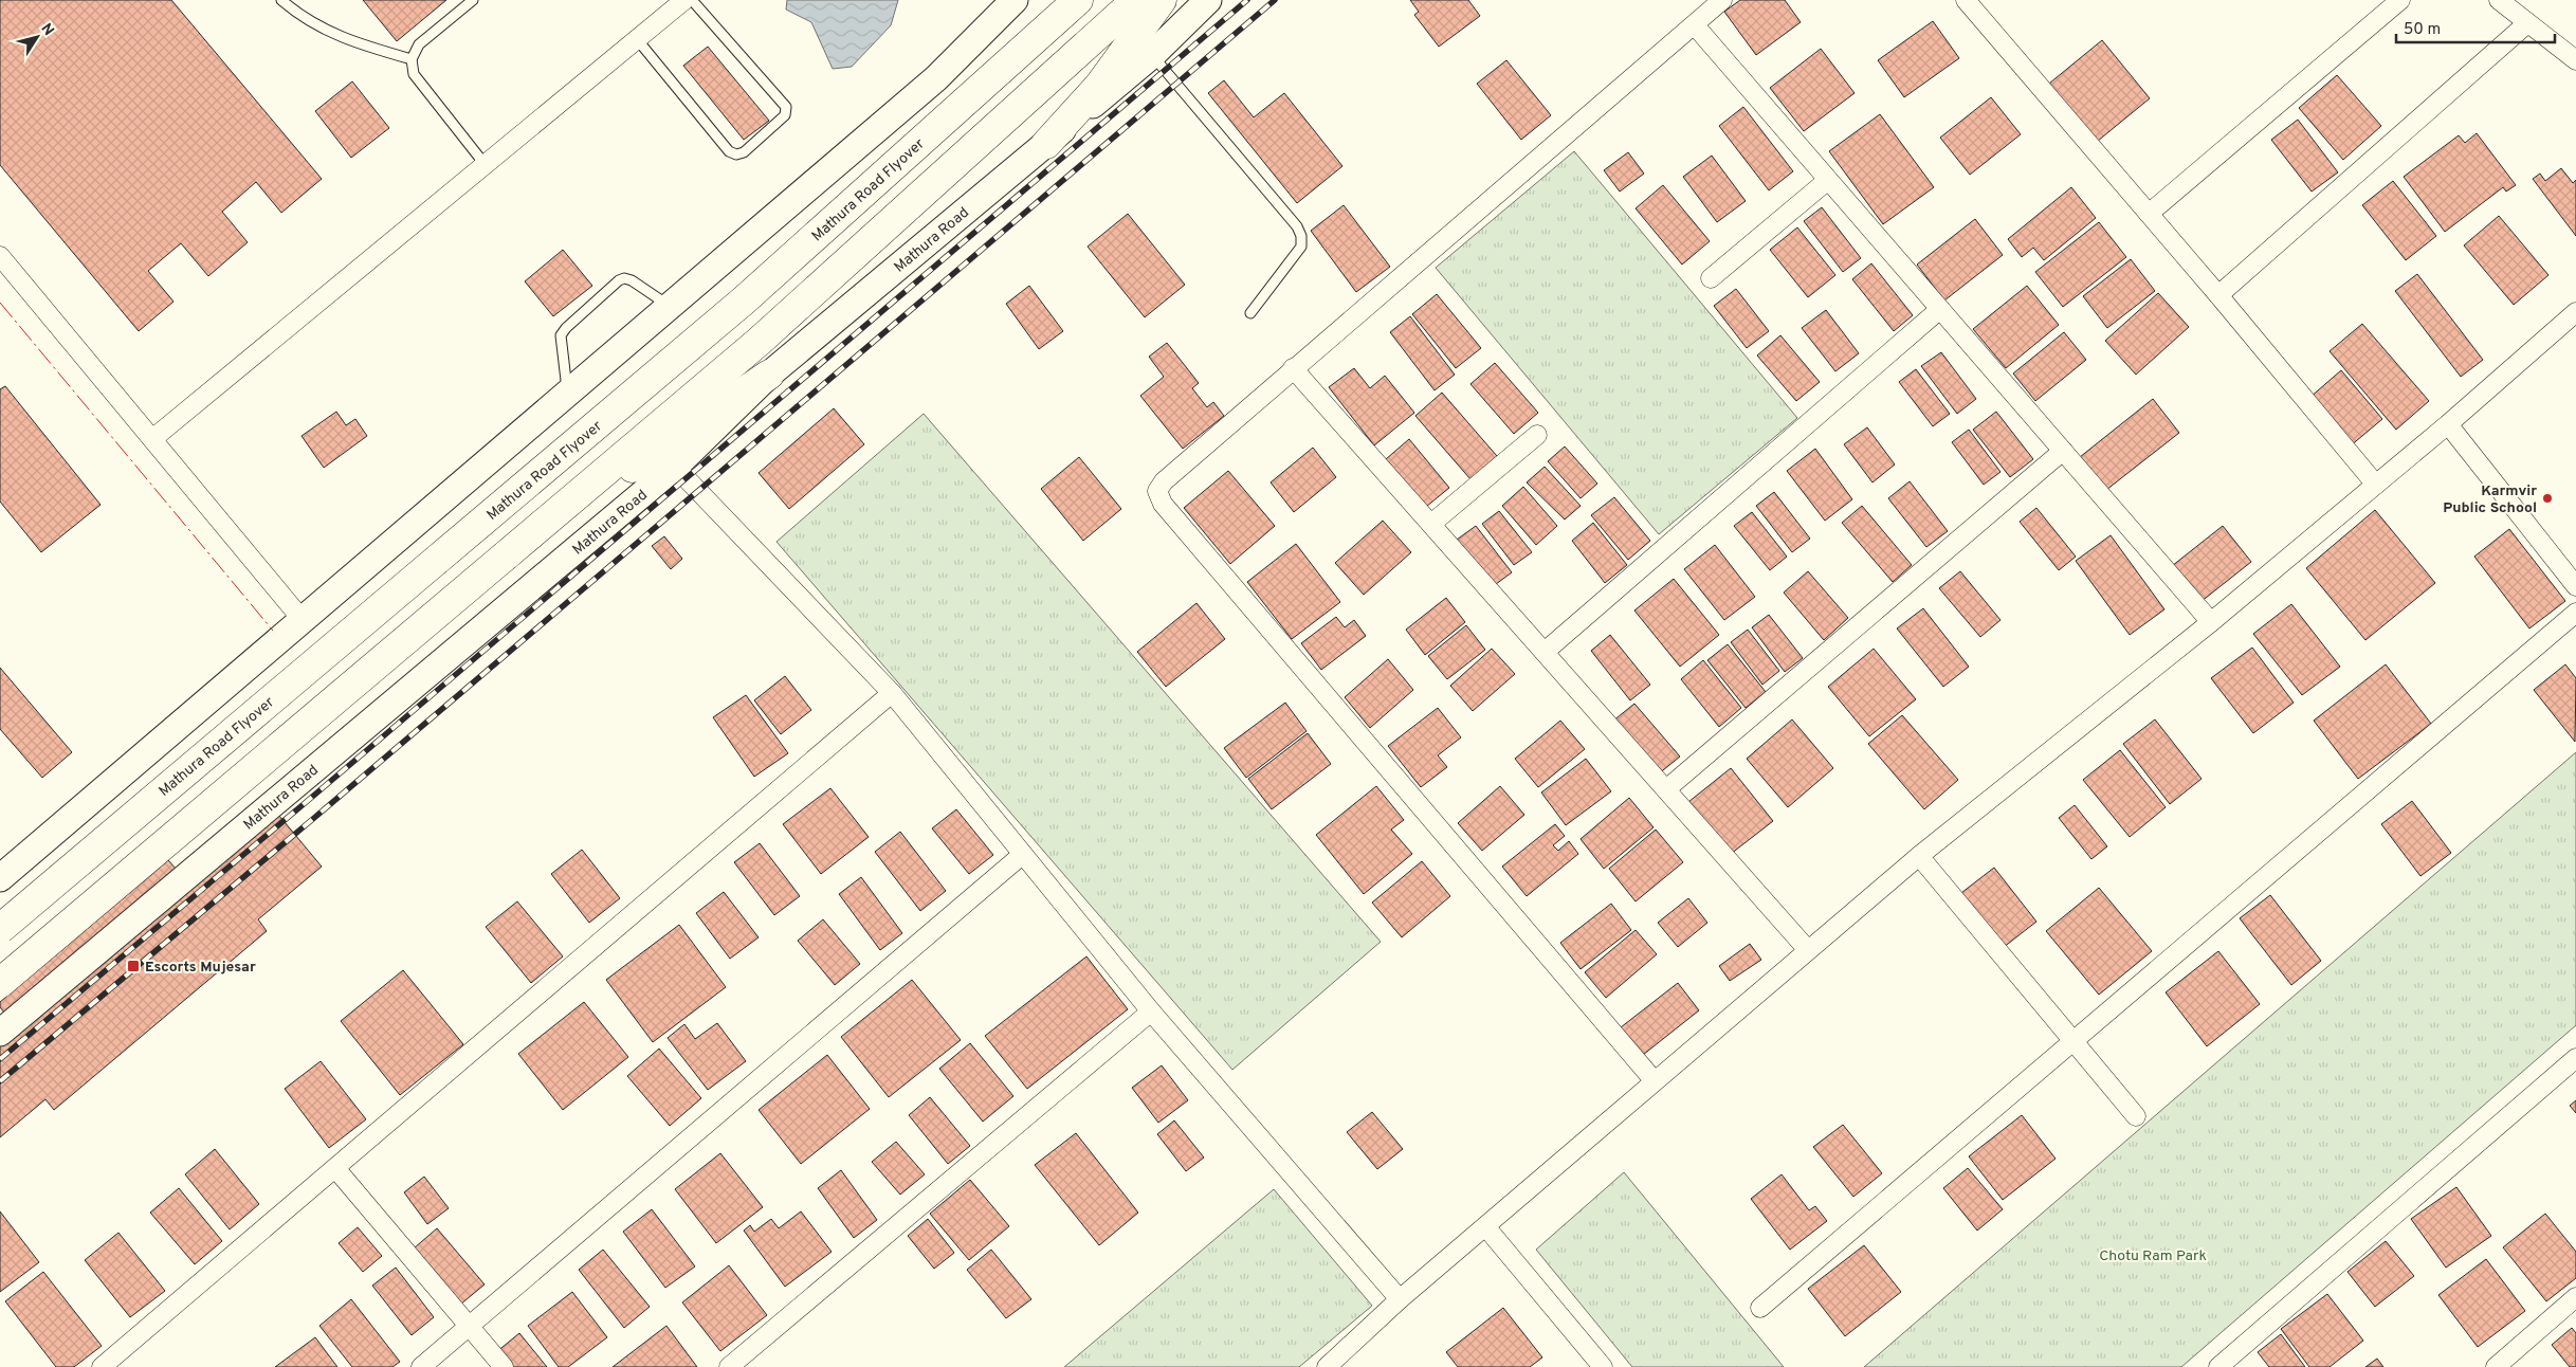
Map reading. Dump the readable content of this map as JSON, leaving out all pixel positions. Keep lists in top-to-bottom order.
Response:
{
  "streets": {
    "highway": ["Mathura Road Flyover"],
    "main road": ["Mathura Road"]
  },
  "parks": ["Chotu Ram Park"],
  "places": {
    "other": ["Karmvir Public School"],
    "transit": ["Escorts Mujesar"]
  },
  "scale_bar": "50 m",
  "north": "top right"
}
